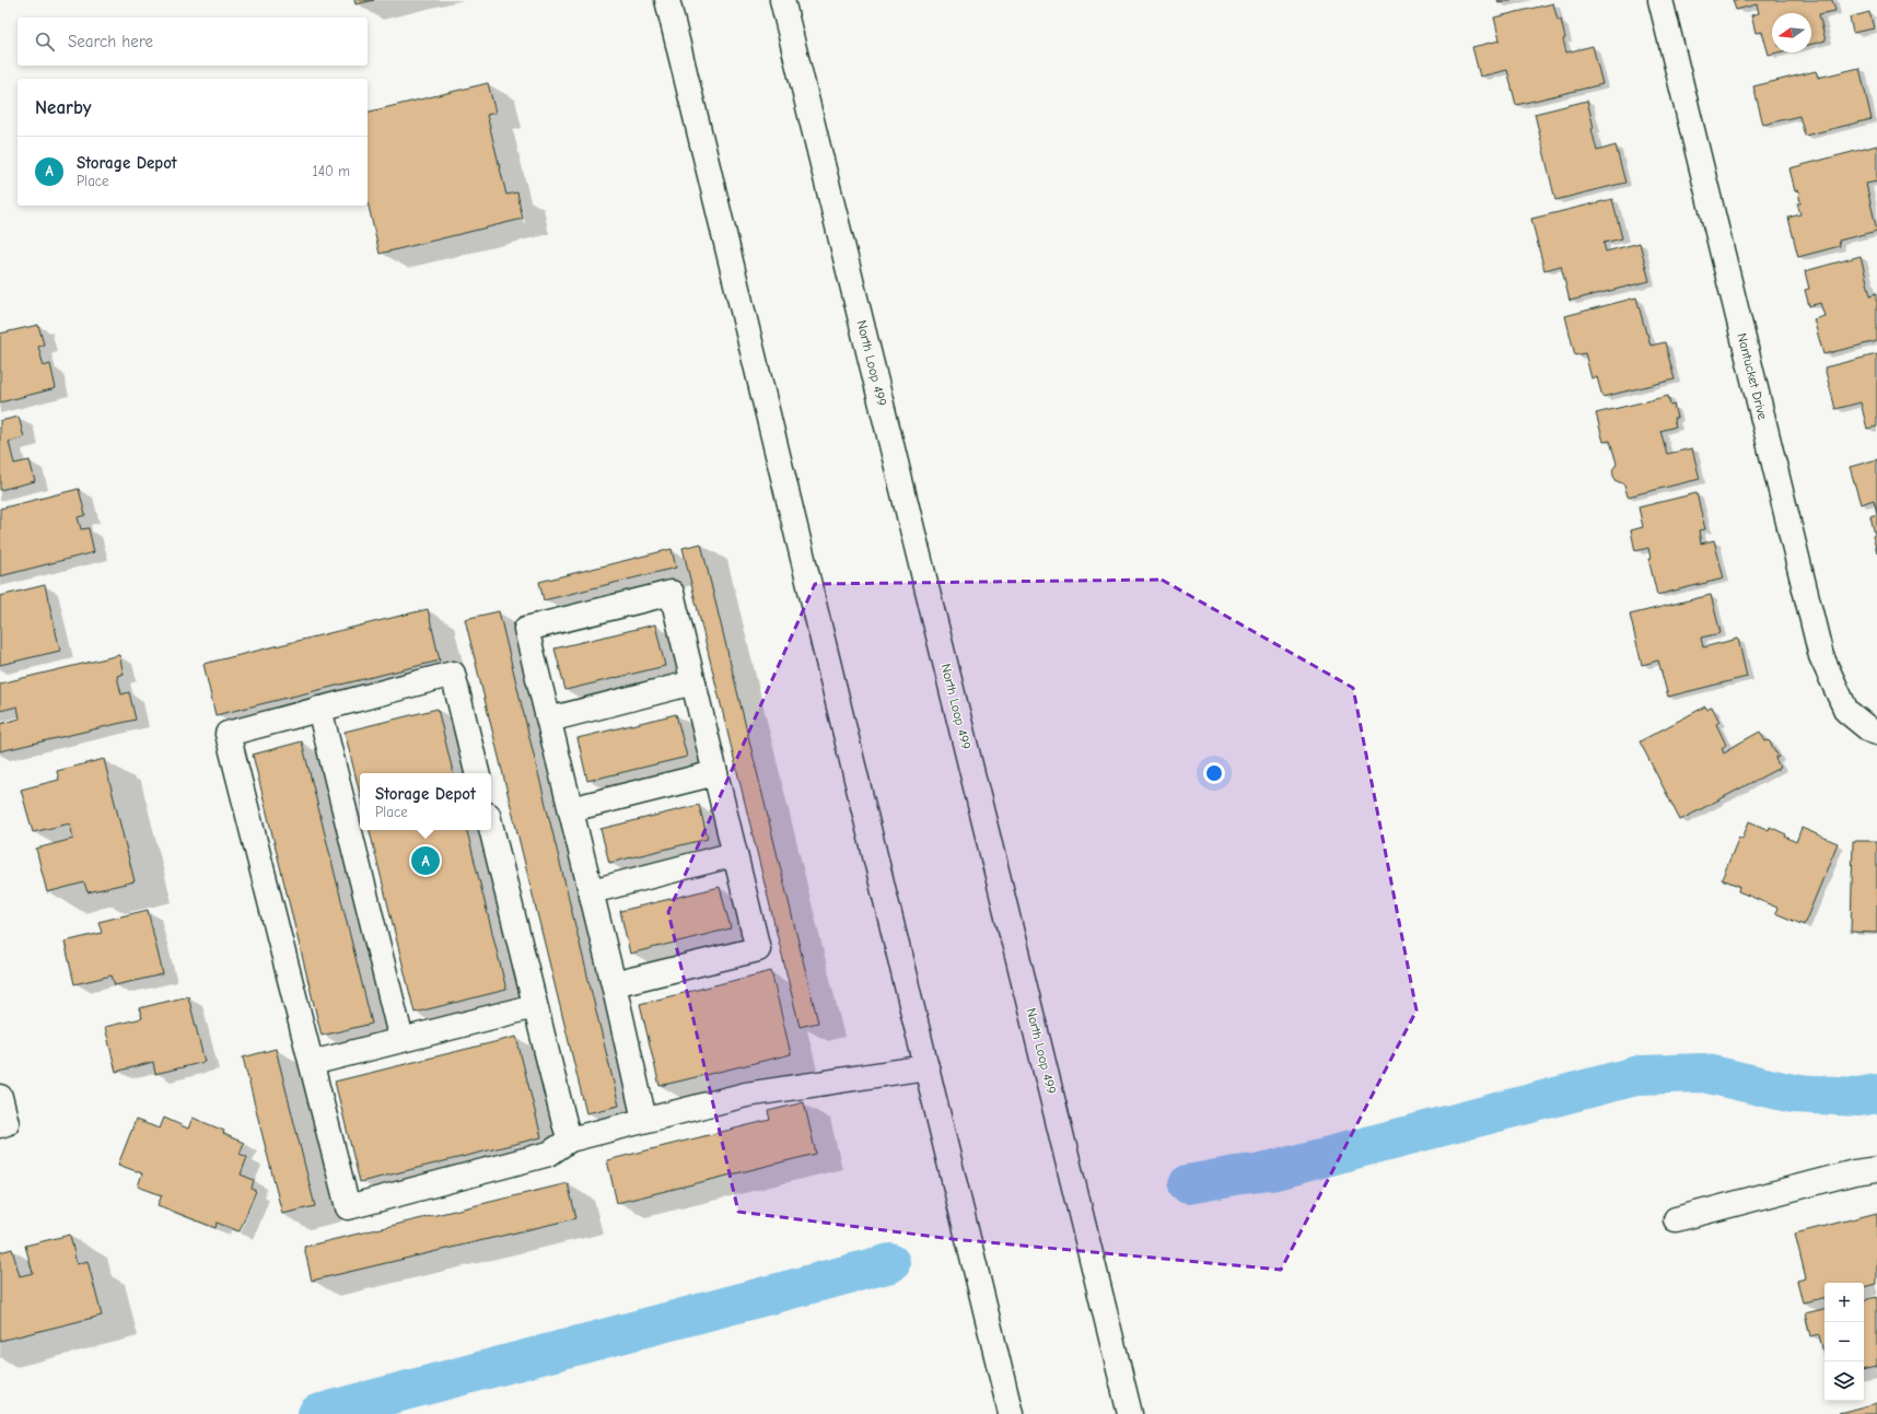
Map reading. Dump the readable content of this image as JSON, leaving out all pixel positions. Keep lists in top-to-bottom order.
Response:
{
  "streets": {
    "main road": ["North Loop 499", "Nantucket Drive"]
  },
  "north": "left",
  "page": {
    "search": "Search here",
    "heading": "Nearby",
    "list": [
      {
        "mark": "A",
        "name": "Storage Depot",
        "note": "Place",
        "value": "140 m"
      }
    ],
    "popup": ["Storage Depot", "Place"],
    "pins": "A",
    "map_buttons": ["+", "−"]
  }
}
